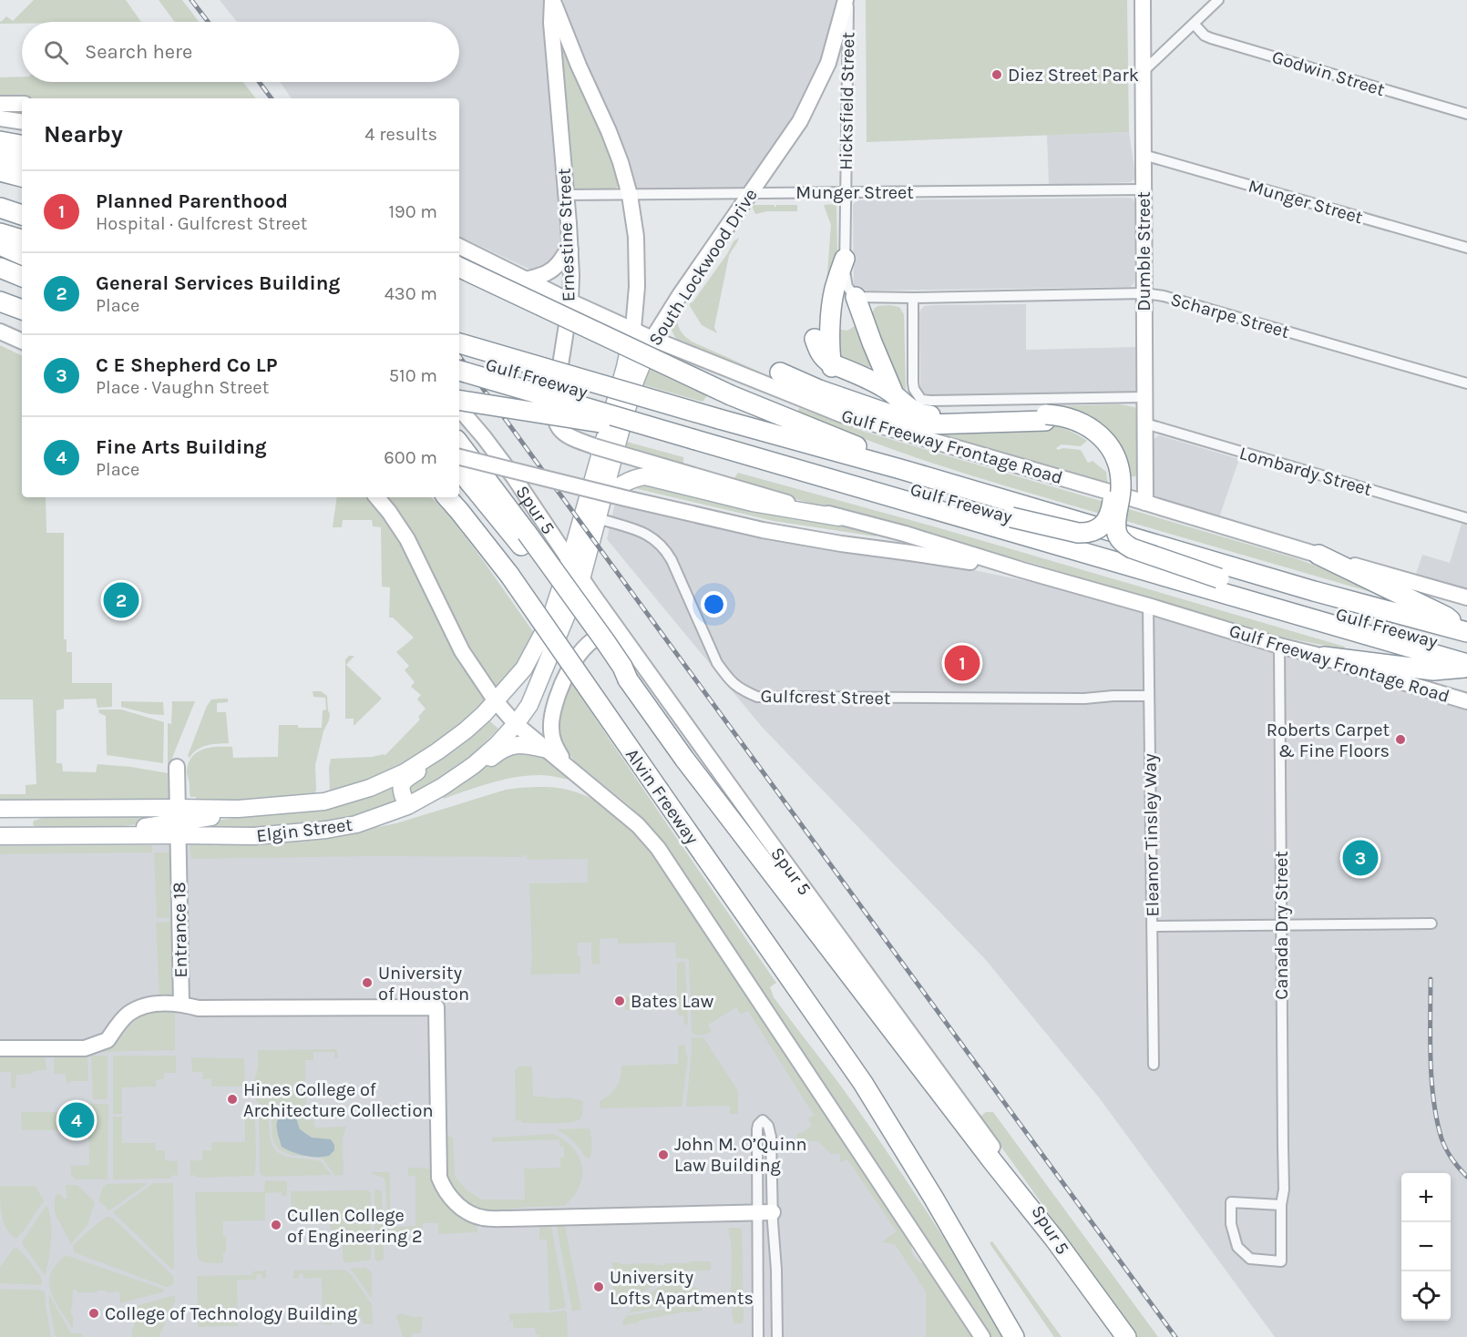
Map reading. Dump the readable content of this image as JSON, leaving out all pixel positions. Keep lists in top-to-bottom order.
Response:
{
  "streets": {
    "highway": ["Gulf Freeway", "Spur 5", "Alvin Freeway"],
    "main road": [
      "Ernestine Street",
      "Dumble Street",
      "South Lockwood Drive",
      "Gulf Freeway Frontage Road",
      "Elgin Street",
      "Entrance 18"
    ],
    "street": [
      "Godwin Street",
      "Hicksfield Street",
      "Munger Street",
      "Scharpe Street",
      "Lombardy Street",
      "Gulfcrest Street",
      "Eleanor Tinsley Way",
      "Canada Dry Street"
    ]
  },
  "crossings": [
    ["Hicksfield Street", "Munger Street"],
    ["Hicksfield Street", "South Lockwood Drive"],
    ["Hicksfield Street", "Scharpe Street"],
    ["Munger Street", "Ernestine Street"],
    ["Munger Street", "Dumble Street"],
    ["Munger Street", "South Lockwood Drive"],
    ["Ernestine Street", "South Lockwood Drive"],
    ["Ernestine Street", "Gulf Freeway Frontage Road"],
    ["Dumble Street", "Scharpe Street"],
    ["Dumble Street", "Gulf Freeway Frontage Road"],
    ["Dumble Street", "Lombardy Street"],
    ["South Lockwood Drive", "Gulf Freeway Frontage Road"],
    ["South Lockwood Drive", "Spur 5"],
    ["South Lockwood Drive", "Gulfcrest Street"],
    ["South Lockwood Drive", "Elgin Street"],
    ["Gulf Freeway Frontage Road", "Eleanor Tinsley Way"],
    ["Gulf Freeway Frontage Road", "Canada Dry Street"],
    ["Spur 5", "Elgin Street"],
    ["Gulfcrest Street", "Eleanor Tinsley Way"],
    ["Elgin Street", "Entrance 18"]
  ],
  "places": [
    "Diez Street Park",
    "Roberts Carpet & Fine Floors",
    "University of Houston",
    "Bates Law",
    "Hines College of Architecture Collection",
    "John M. O’Quinn Law Building",
    "Cullen College of Engineering 2",
    "University Lofts Apartments",
    "College of Technology Building"
  ],
  "page": {
    "search": "Search here",
    "heading": ["Nearby", "4 results"],
    "list": [
      {
        "mark": "1",
        "name": "Planned Parenthood",
        "note": "Hospital · Gulfcrest Street",
        "value": "190 m"
      },
      {
        "mark": "2",
        "name": "General Services Building",
        "note": "Place",
        "value": "430 m"
      },
      {
        "mark": "3",
        "name": "C E Shepherd Co LP",
        "note": "Place · Vaughn Street",
        "value": "510 m"
      },
      {
        "mark": "4",
        "name": "Fine Arts Building",
        "note": "Place",
        "value": "600 m"
      }
    ],
    "pins": [
      "2",
      "1",
      "3",
      "4"
    ],
    "map_buttons": ["+", "−"]
  }
}
